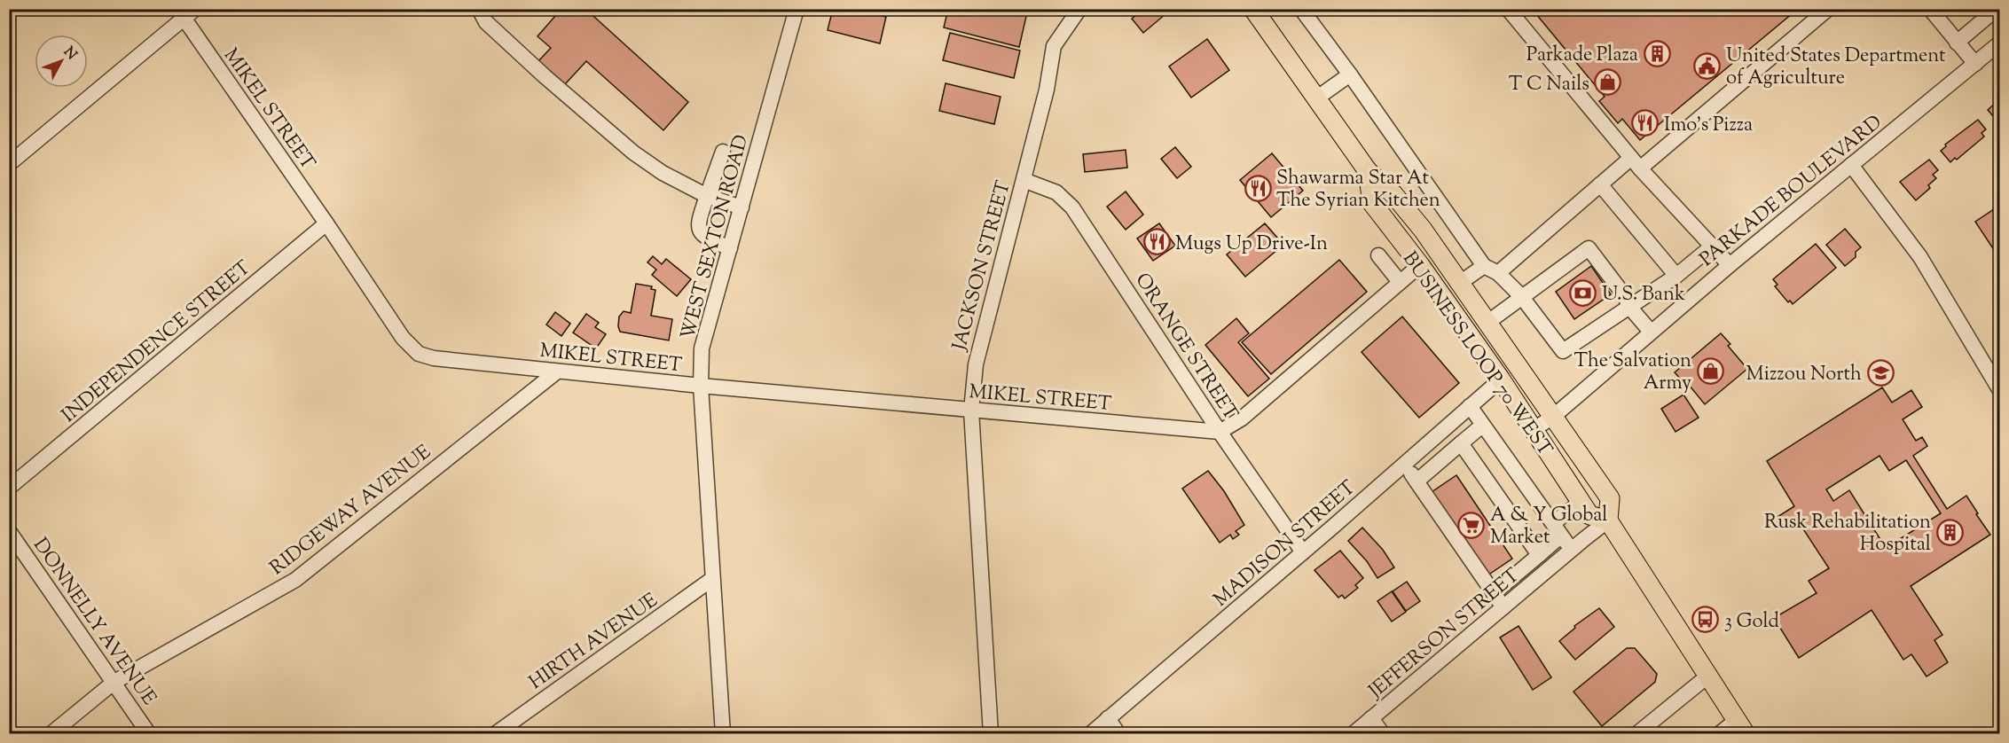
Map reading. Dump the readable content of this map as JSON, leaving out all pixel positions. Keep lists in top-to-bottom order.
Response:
{
  "streets": {
    "main road": ["BUSINESS LOOP 70 WEST"],
    "street": [
      "MIKEL STREET",
      "PARKADE BOULEVARD",
      "WEST SEXTON ROAD",
      "JACKSON STREET",
      "INDEPENDENCE STREET",
      "ORANGE STREET",
      "RIDGEWAY AVENUE",
      "MADISON STREET",
      "DONNELLY AVENUE",
      "JEFFERSON STREET",
      "HIRTH AVENUE"
    ]
  },
  "crossings": [
    ["MIKEL STREET", "WEST SEXTON ROAD"],
    ["MIKEL STREET", "JACKSON STREET"],
    ["MIKEL STREET", "INDEPENDENCE STREET"],
    ["MIKEL STREET", "ORANGE STREET"],
    ["MIKEL STREET", "RIDGEWAY AVENUE"],
    ["PARKADE BOULEVARD", "BUSINESS LOOP 70 WEST"],
    ["WEST SEXTON ROAD", "HIRTH AVENUE"],
    ["JACKSON STREET", "ORANGE STREET"],
    ["ORANGE STREET", "MADISON STREET"],
    ["BUSINESS LOOP 70 WEST", "MADISON STREET"],
    ["BUSINESS LOOP 70 WEST", "JEFFERSON STREET"],
    ["RIDGEWAY AVENUE", "DONNELLY AVENUE"]
  ],
  "places": {
    "building": ["Parkade Plaza", "Rusk Rehabilitation Hospital"],
    "public building": ["United States Department of Agriculture"],
    "shop": ["T C Nails", "The Salvation Army"],
    "restaurant": ["Imo's Pizza", "Shawarma Star At The Syrian Kitchen", "Mugs Up Drive-In"],
    "bank": ["U.S. Bank"],
    "school or university": ["Mizzou North"],
    "supermarket": ["A & Y Global Market"],
    "bus stop": ["3 Gold"]
  },
  "north": "top right"
}
